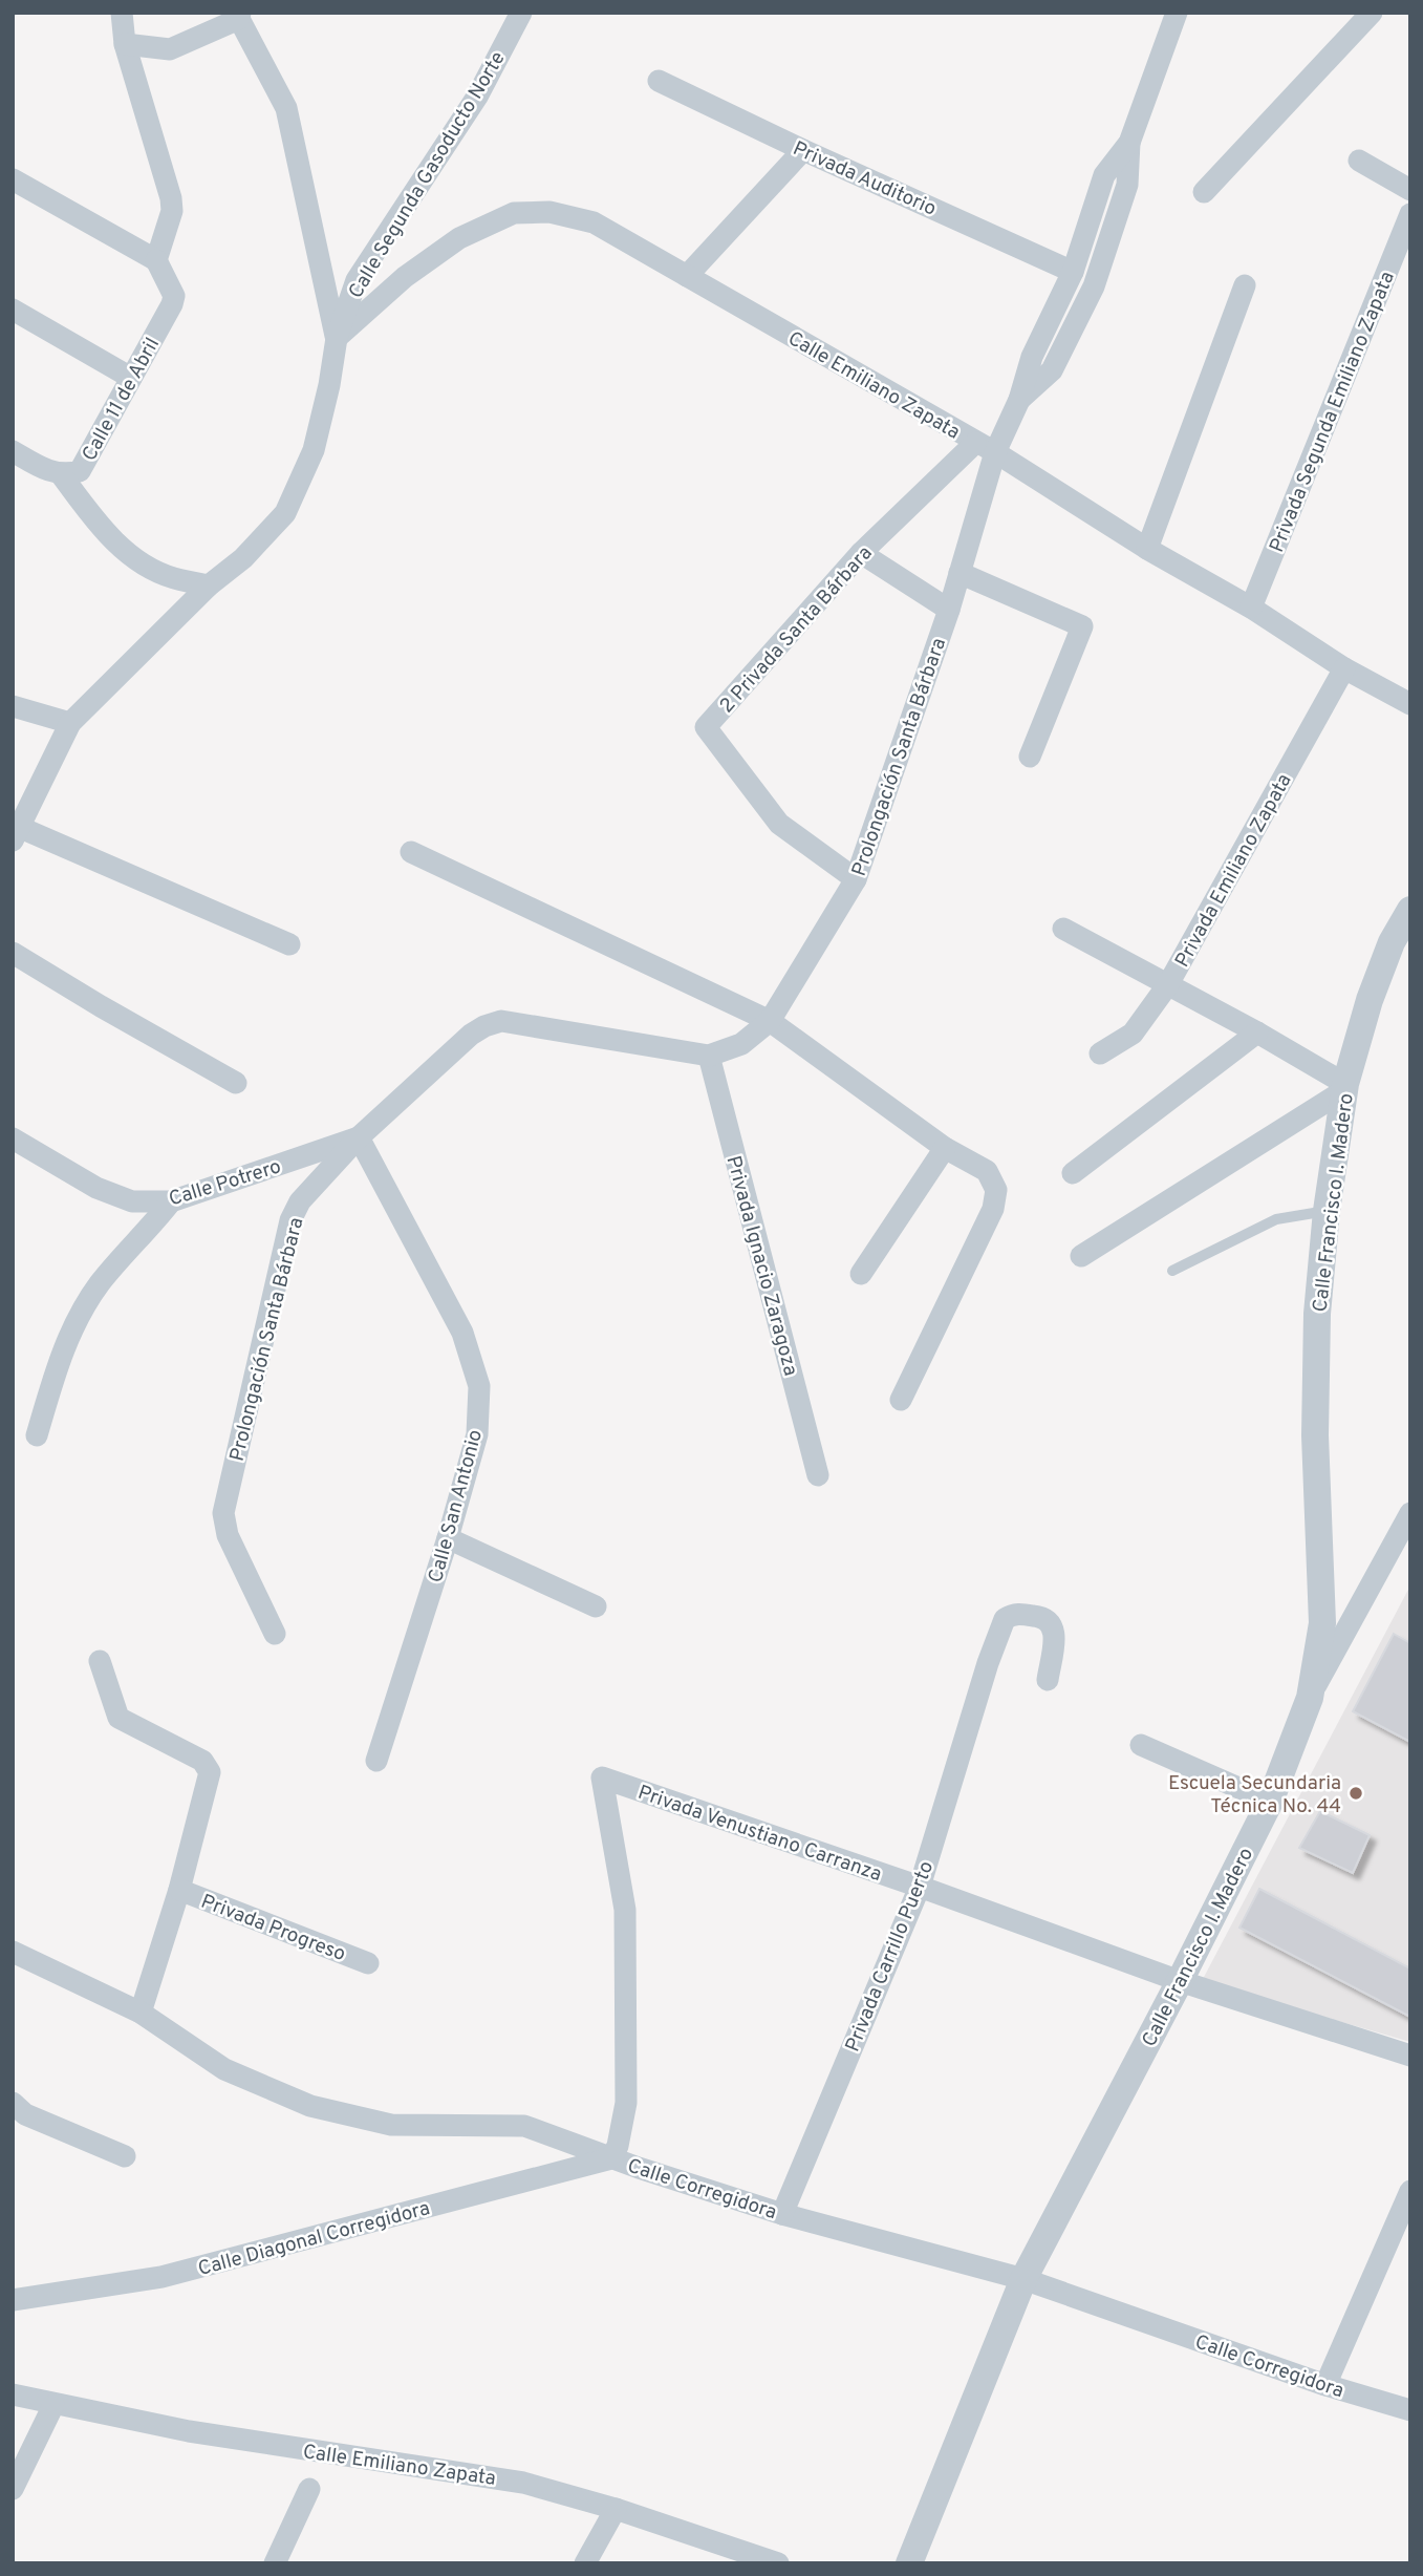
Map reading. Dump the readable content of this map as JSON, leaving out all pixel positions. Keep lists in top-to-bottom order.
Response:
{
  "streets": {
    "street": [
      "Calle Segunda Gasoducto Norte",
      "Privada Auditorio",
      "Calle Emiliano Zapata",
      "Calle 11 de Abril",
      "Privada Segunda Emiliano Zapata",
      "2 Privada Santa Bárbara",
      "Prolongación Santa Bárbara",
      "Privada Emiliano Zapata",
      "Calle Potrero",
      "Calle Francisco I. Madero",
      "Privada Ignacio Zaragoza",
      "Calle San Antonio",
      "Privada Venustiano Carranza",
      "Privada Progreso",
      "Privada Carrillo Puerto",
      "Calle Corregidora",
      "Calle Diagonal Corregidora"
    ]
  },
  "crossings": [
    ["Calle Segunda Gasoducto Norte", "Calle Emiliano Zapata"],
    ["Privada Auditorio", "Prolongación Santa Bárbara"],
    ["Calle Emiliano Zapata", "Privada Segunda Emiliano Zapata"],
    ["Calle Emiliano Zapata", "2 Privada Santa Bárbara"],
    ["Calle Emiliano Zapata", "Prolongación Santa Bárbara"],
    ["Calle Emiliano Zapata", "Privada Emiliano Zapata"],
    ["2 Privada Santa Bárbara", "Prolongación Santa Bárbara"],
    ["Prolongación Santa Bárbara", "Calle Potrero"],
    ["Prolongación Santa Bárbara", "Privada Ignacio Zaragoza"],
    ["Prolongación Santa Bárbara", "Calle San Antonio"],
    ["Calle Potrero", "Calle San Antonio"],
    ["Calle Francisco I. Madero", "Privada Venustiano Carranza"],
    ["Calle Francisco I. Madero", "Calle Corregidora"],
    ["Privada Venustiano Carranza", "Privada Carrillo Puerto"],
    ["Privada Venustiano Carranza", "Calle Corregidora"],
    ["Privada Venustiano Carranza", "Calle Diagonal Corregidora"],
    ["Privada Progreso", "Calle Corregidora"],
    ["Privada Carrillo Puerto", "Calle Corregidora"],
    ["Calle Corregidora", "Calle Diagonal Corregidora"]
  ],
  "places": ["Escuela Secundaria Técnica No. 44"]
}
